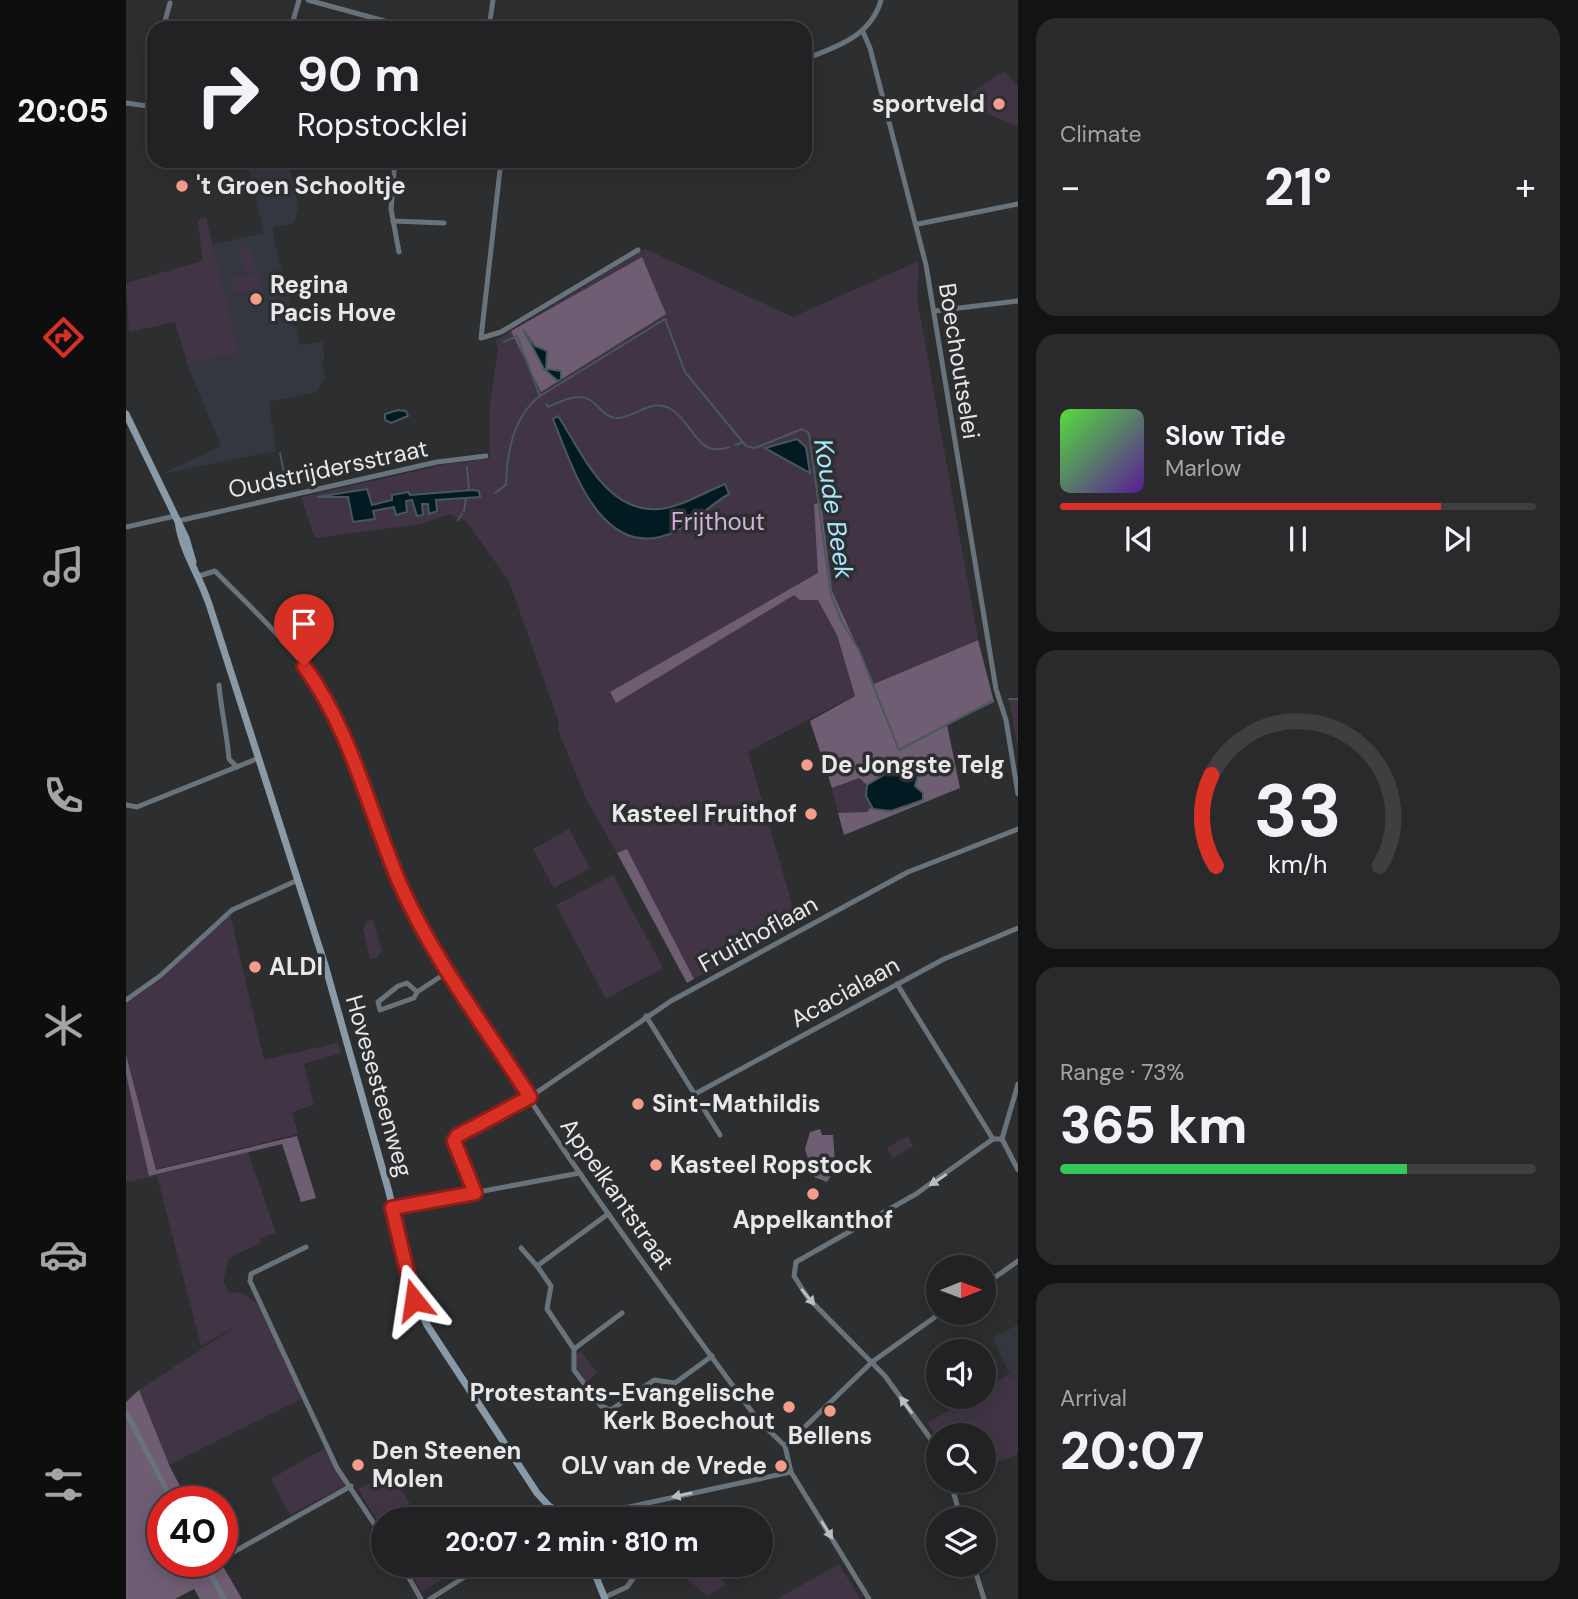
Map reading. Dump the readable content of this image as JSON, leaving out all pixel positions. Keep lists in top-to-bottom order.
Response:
{
  "streets": {
    "street": [
      "Boechoutselei",
      "Oudstrijdersstraat",
      "Fruithoflaan",
      "Acacialaan",
      "Hovesesteenweg",
      "Appelkantstraat"
    ]
  },
  "crossings": [
    ["Oudstrijdersstraat", "Hovesesteenweg"],
    ["Fruithoflaan", "Appelkantstraat"],
    ["Hovesesteenweg", "Appelkantstraat"]
  ],
  "water": ["Koude Beek"],
  "parks": ["Frijthout"],
  "places": [
    "sportveld",
    "'t Groen Schooltje",
    "Regina Pacis Hove",
    "De Jongste Telg",
    "Kasteel Fruithof",
    "ALDI",
    "Sint-Mathildis",
    "Kasteel Ropstock",
    "Appelkanthof",
    "Protestants-Evangelische Kerk Boechout",
    "Bellens",
    "Den Steenen Molen",
    "OLV van de Vrede"
  ],
  "north": "right",
  "page": {
    "tabs": "20:05",
    "tile": [
      "Climate",
      ["Range · 73%", "365 km"],
      ["Arrival", "20:07"]
    ],
    "turn": ["90 m", "Ropstocklei"],
    "heat": ["−", "21°", "+"],
    "song": ["Slow Tide", "Marlow"],
    "limit": "40",
    "trip": "20:07 · 2 min · 810 m",
    "gauge": ["33", "km/h"]
  }
}
